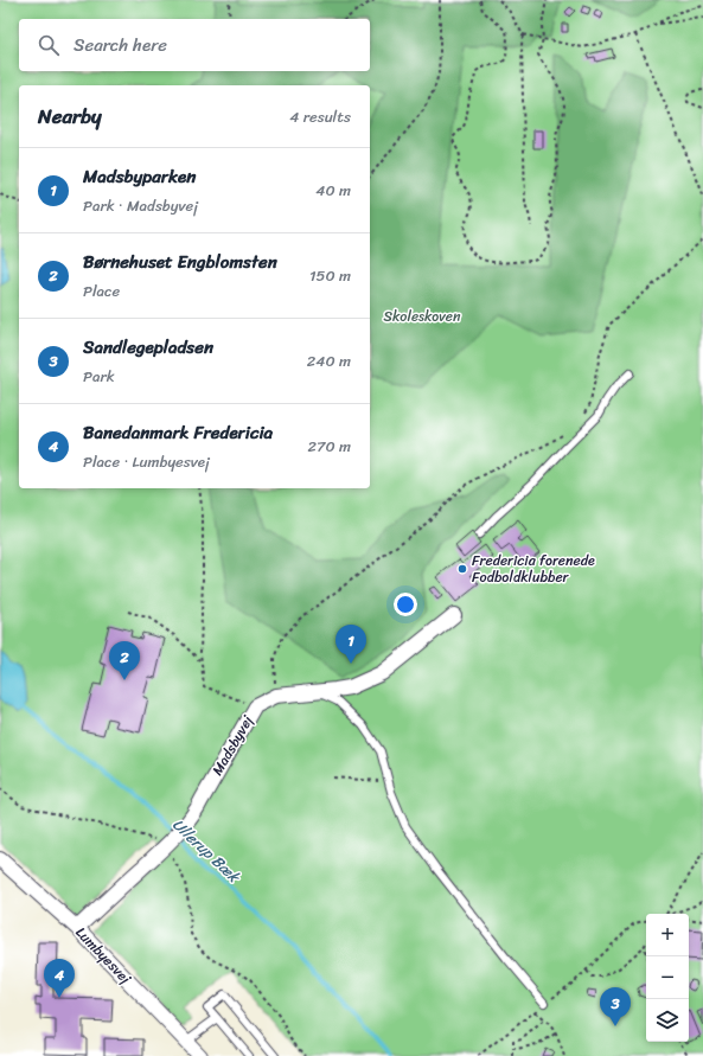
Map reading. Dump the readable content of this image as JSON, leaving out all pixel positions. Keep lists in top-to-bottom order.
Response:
{
  "streets": {
    "street": ["Madsbyvej", "Lumbyesvej"]
  },
  "crossings": [
    ["Madsbyvej", "Lumbyesvej"]
  ],
  "water": ["Ullerup Bæk"],
  "parks": ["Skoleskoven"],
  "places": ["Fredericia forenede Fodboldklubber"],
  "page": {
    "search": "Search here",
    "heading": ["Nearby", "4 results"],
    "list": [
      {
        "mark": "1",
        "name": "Madsbyparken",
        "note": "Park · Madsbyvej",
        "value": "40 m"
      },
      {
        "mark": "2",
        "name": "Børnehuset Engblomsten",
        "note": "Place",
        "value": "150 m"
      },
      {
        "mark": "3",
        "name": "Sandlegepladsen",
        "note": "Park",
        "value": "240 m"
      },
      {
        "mark": "4",
        "name": "Banedanmark Fredericia",
        "note": "Place · Lumbyesvej",
        "value": "270 m"
      }
    ],
    "pins": [
      "1",
      "2",
      "4",
      "3"
    ],
    "map_buttons": ["+", "−"]
  }
}
